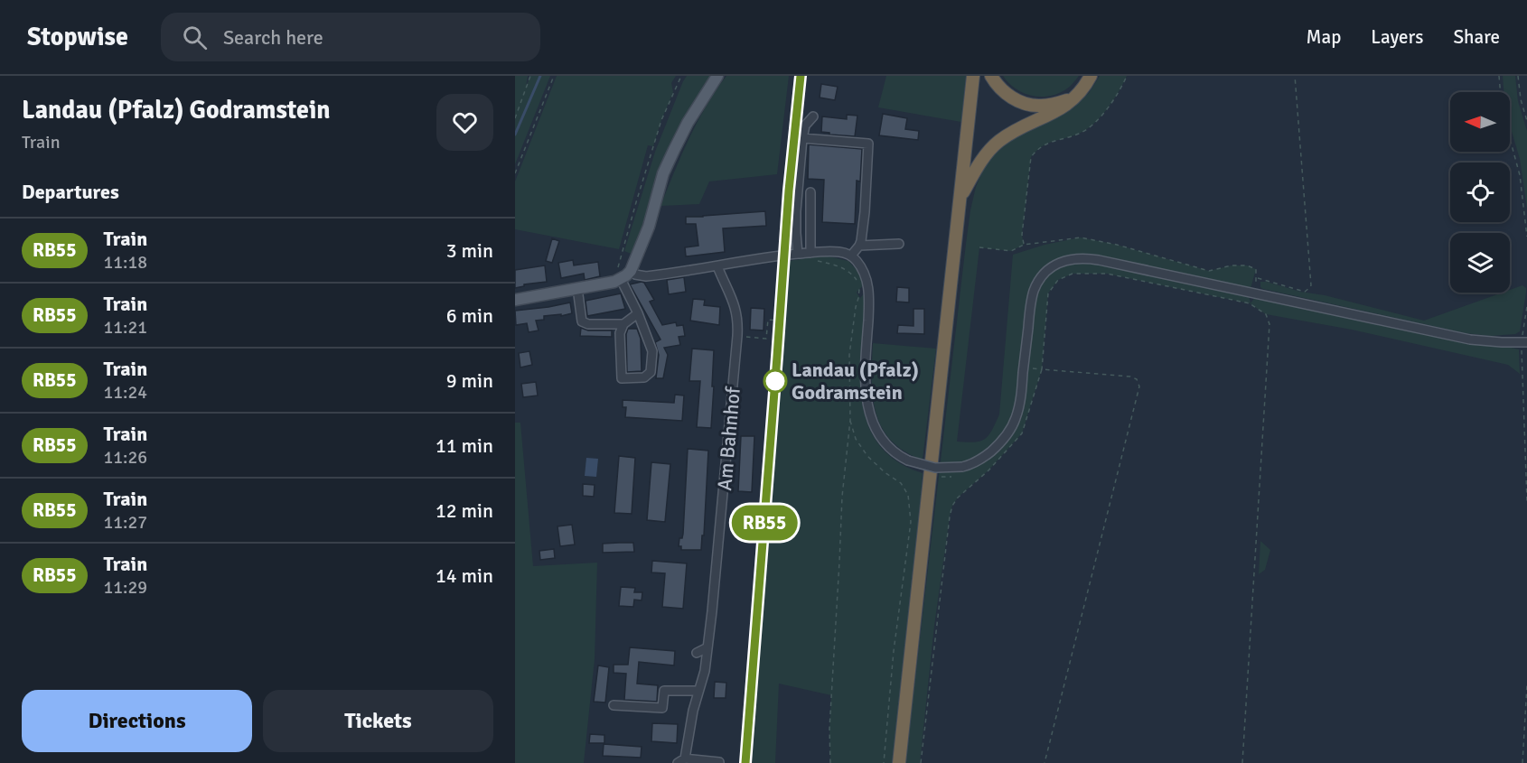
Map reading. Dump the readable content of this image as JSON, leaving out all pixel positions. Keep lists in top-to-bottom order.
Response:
{
  "streets": {
    "street": ["Am Bahnhof"]
  },
  "places": ["Landau (Pfalz) Godramstein"],
  "north": "left",
  "page": {
    "header": "Stopwise",
    "search": "Search here",
    "nav": ["Map", "Layers", "Share"],
    "heading": [
      ["Landau (Pfalz) Godramstein", "Train"],
      "Departures"
    ],
    "on_map": "RB55",
    "list": [
      {
        "mark": "RB55",
        "name": "Train",
        "note": "11:18",
        "value": "3 min"
      },
      {
        "mark": "RB55",
        "name": "Train",
        "note": "11:21",
        "value": "6 min"
      },
      {
        "mark": "RB55",
        "name": "Train",
        "note": "11:24",
        "value": "9 min"
      },
      {
        "mark": "RB55",
        "name": "Train",
        "note": "11:26",
        "value": "11 min"
      },
      {
        "mark": "RB55",
        "name": "Train",
        "note": "11:27",
        "value": "12 min"
      },
      {
        "mark": "RB55",
        "name": "Train",
        "note": "11:29",
        "value": "14 min"
      }
    ],
    "buttons": ["Directions", "Tickets"]
  }
}
